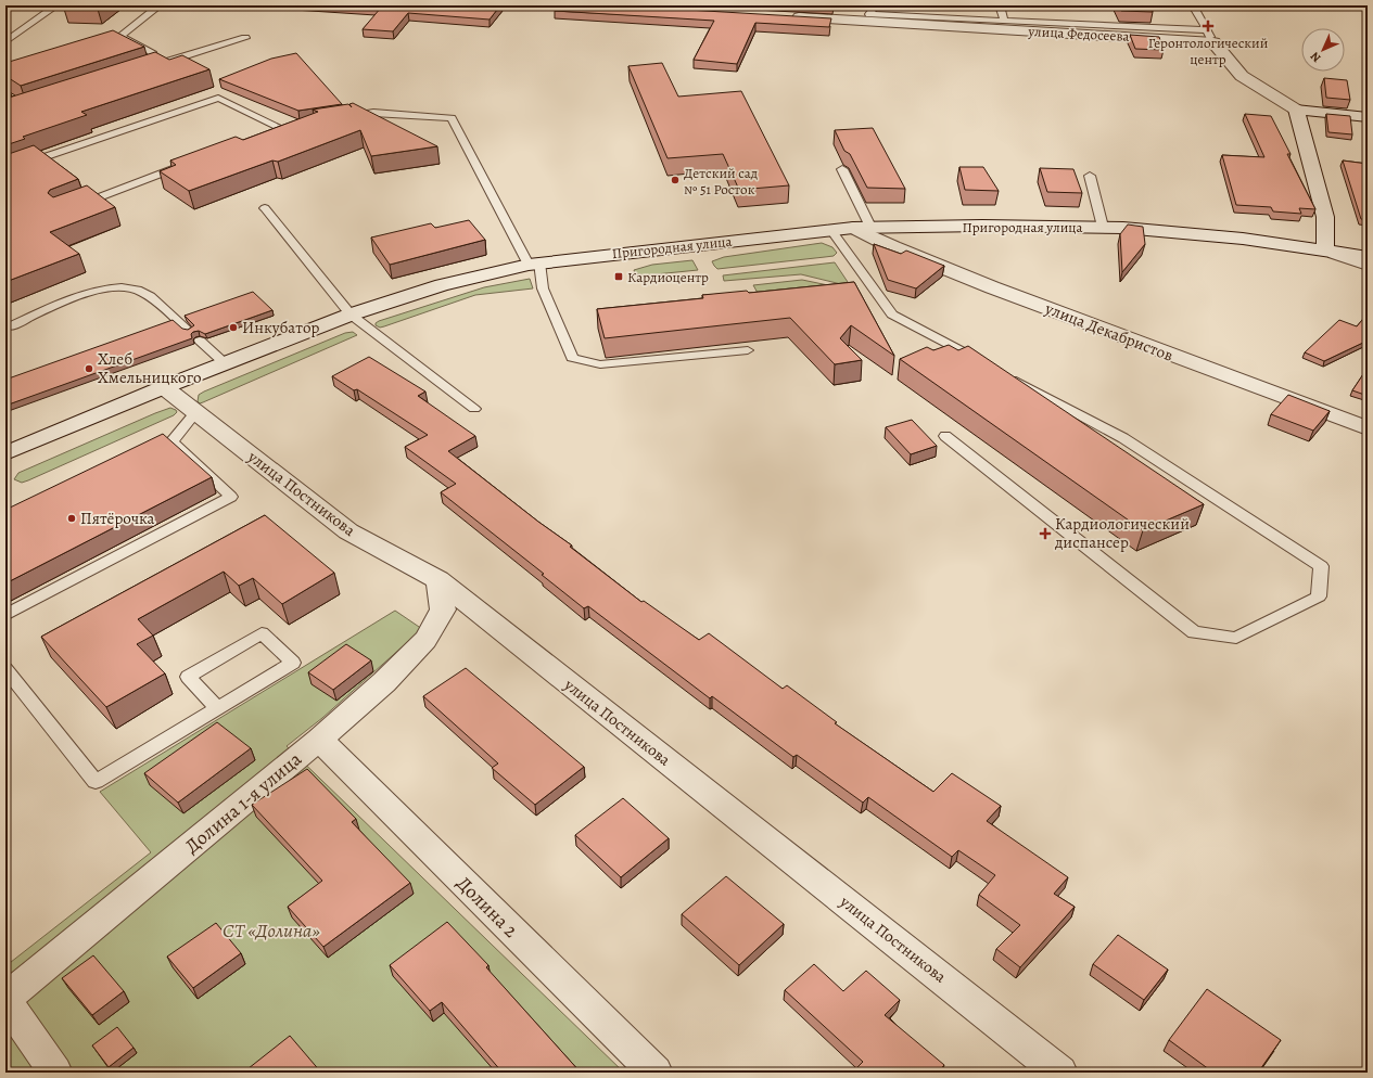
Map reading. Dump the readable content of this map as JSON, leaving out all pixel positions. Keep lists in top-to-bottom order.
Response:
{
  "streets": {
    "street": [
      "улица Федосеева",
      "Пригородная улица",
      "улица Декабристов",
      "улица Постникова",
      "Долина 1-я улица",
      "Долина 2"
    ]
  },
  "crossings": [
    ["Пригородная улица", "улица Декабристов"],
    ["Пригородная улица", "улица Постникова"],
    ["улица Постникова", "Долина 1-я улица"],
    ["Долина 1-я улица", "Долина 2"]
  ],
  "parks": ["СТ «Долина»"],
  "places": {
    "health": ["Геронтологический центр", "Кардиологический диспансер"],
    "other": [
      "Детский сад № 51 Росток",
      "Инкубатор",
      "Хлеб Хмельницкого",
      "Пятёрочка"
    ],
    "transit": ["Кардиоцентр"]
  },
  "north": "bottom left"
}
